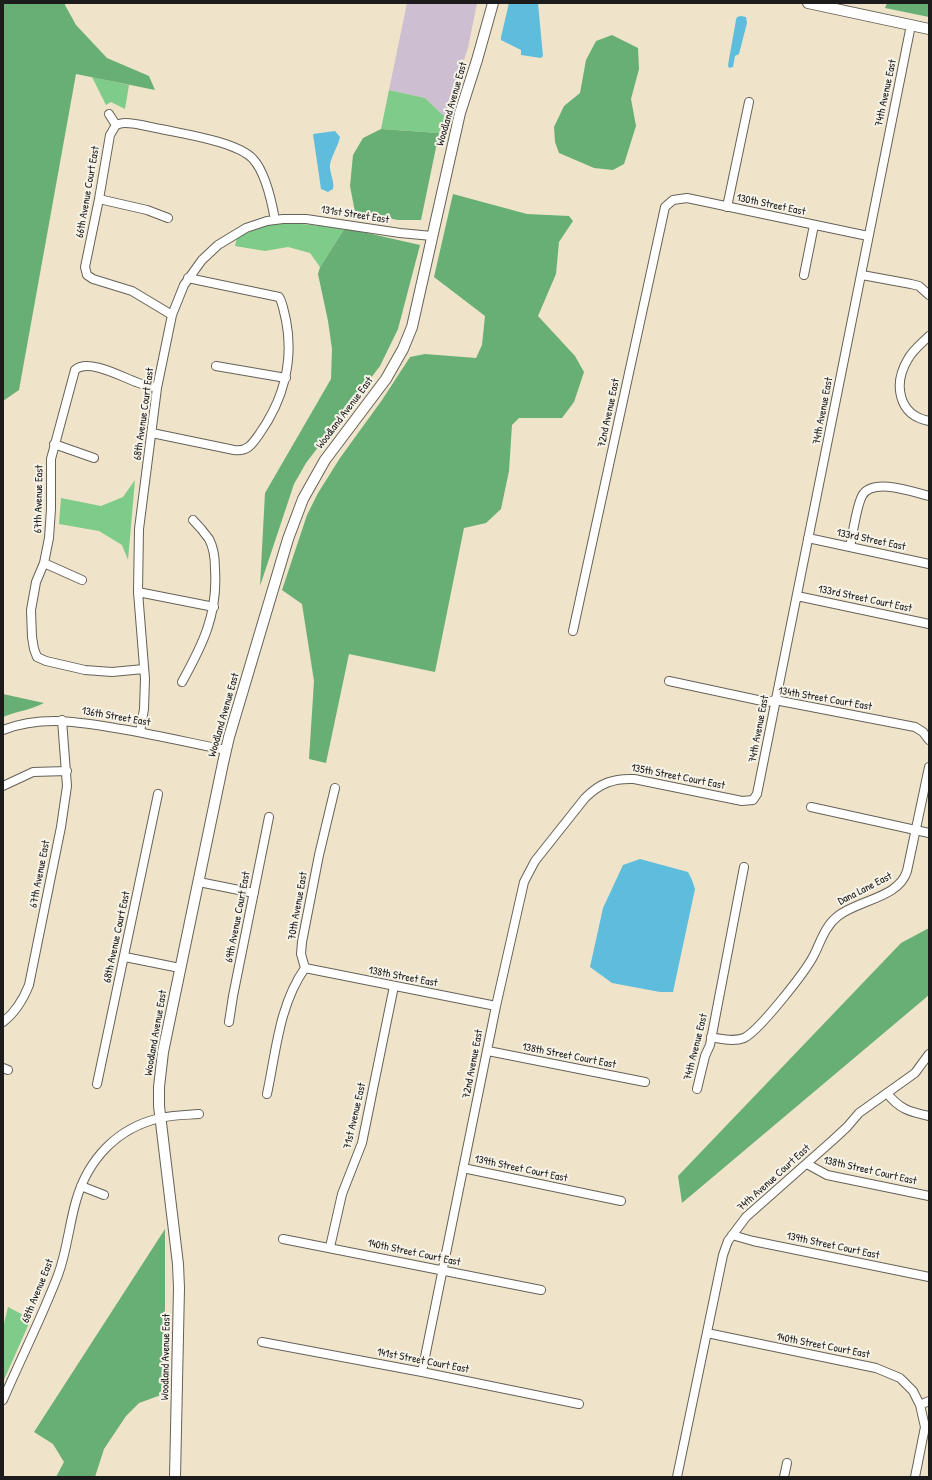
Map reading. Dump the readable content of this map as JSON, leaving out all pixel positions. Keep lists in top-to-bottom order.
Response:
{
  "streets": {
    "street": [
      "74th Avenue East",
      "Woodland Avenue East",
      "66th Avenue Court East",
      "130th Street East",
      "131st Street East",
      "72nd Avenue East",
      "68th Avenue Court East",
      "67th Avenue East",
      "133rd Street East",
      "133rd Street Court East",
      "134th Street Court East",
      "136th Street East",
      "135th Street Court East",
      "Dana Lane East",
      "70th Avenue East",
      "69th Avenue Court East",
      "138th Street East",
      "138th Street Court East",
      "71st Avenue East",
      "139th Street Court East",
      "74th Avenue Court East",
      "140th Street Court East",
      "68th Avenue East",
      "141st Street Court East"
    ]
  },
  "crossings": [
    ["74th Avenue East", "130th Street East"],
    ["74th Avenue East", "133rd Street East"],
    ["74th Avenue East", "133rd Street Court East"],
    ["74th Avenue East", "134th Street Court East"],
    ["74th Avenue East", "135th Street Court East"],
    ["74th Avenue East", "Dana Lane East"],
    ["Woodland Avenue East", "131st Street East"],
    ["Woodland Avenue East", "136th Street East"],
    ["Woodland Avenue East", "68th Avenue East"],
    ["66th Avenue Court East", "68th Avenue Court East"],
    ["130th Street East", "72nd Avenue East"],
    ["131st Street East", "68th Avenue Court East"],
    ["72nd Avenue East", "135th Street Court East"],
    ["72nd Avenue East", "138th Street East"],
    ["72nd Avenue East", "138th Street Court East"],
    ["72nd Avenue East", "139th Street Court East"],
    ["72nd Avenue East", "140th Street Court East"],
    ["72nd Avenue East", "141st Street Court East"],
    ["68th Avenue Court East", "67th Avenue East"],
    ["68th Avenue Court East", "136th Street East"],
    ["67th Avenue East", "136th Street East"],
    ["70th Avenue East", "138th Street East"],
    ["138th Street East", "71st Avenue East"],
    ["138th Street Court East", "74th Avenue Court East"],
    ["71st Avenue East", "140th Street Court East"],
    ["139th Street Court East", "74th Avenue Court East"],
    ["74th Avenue Court East", "140th Street Court East"]
  ]
}
